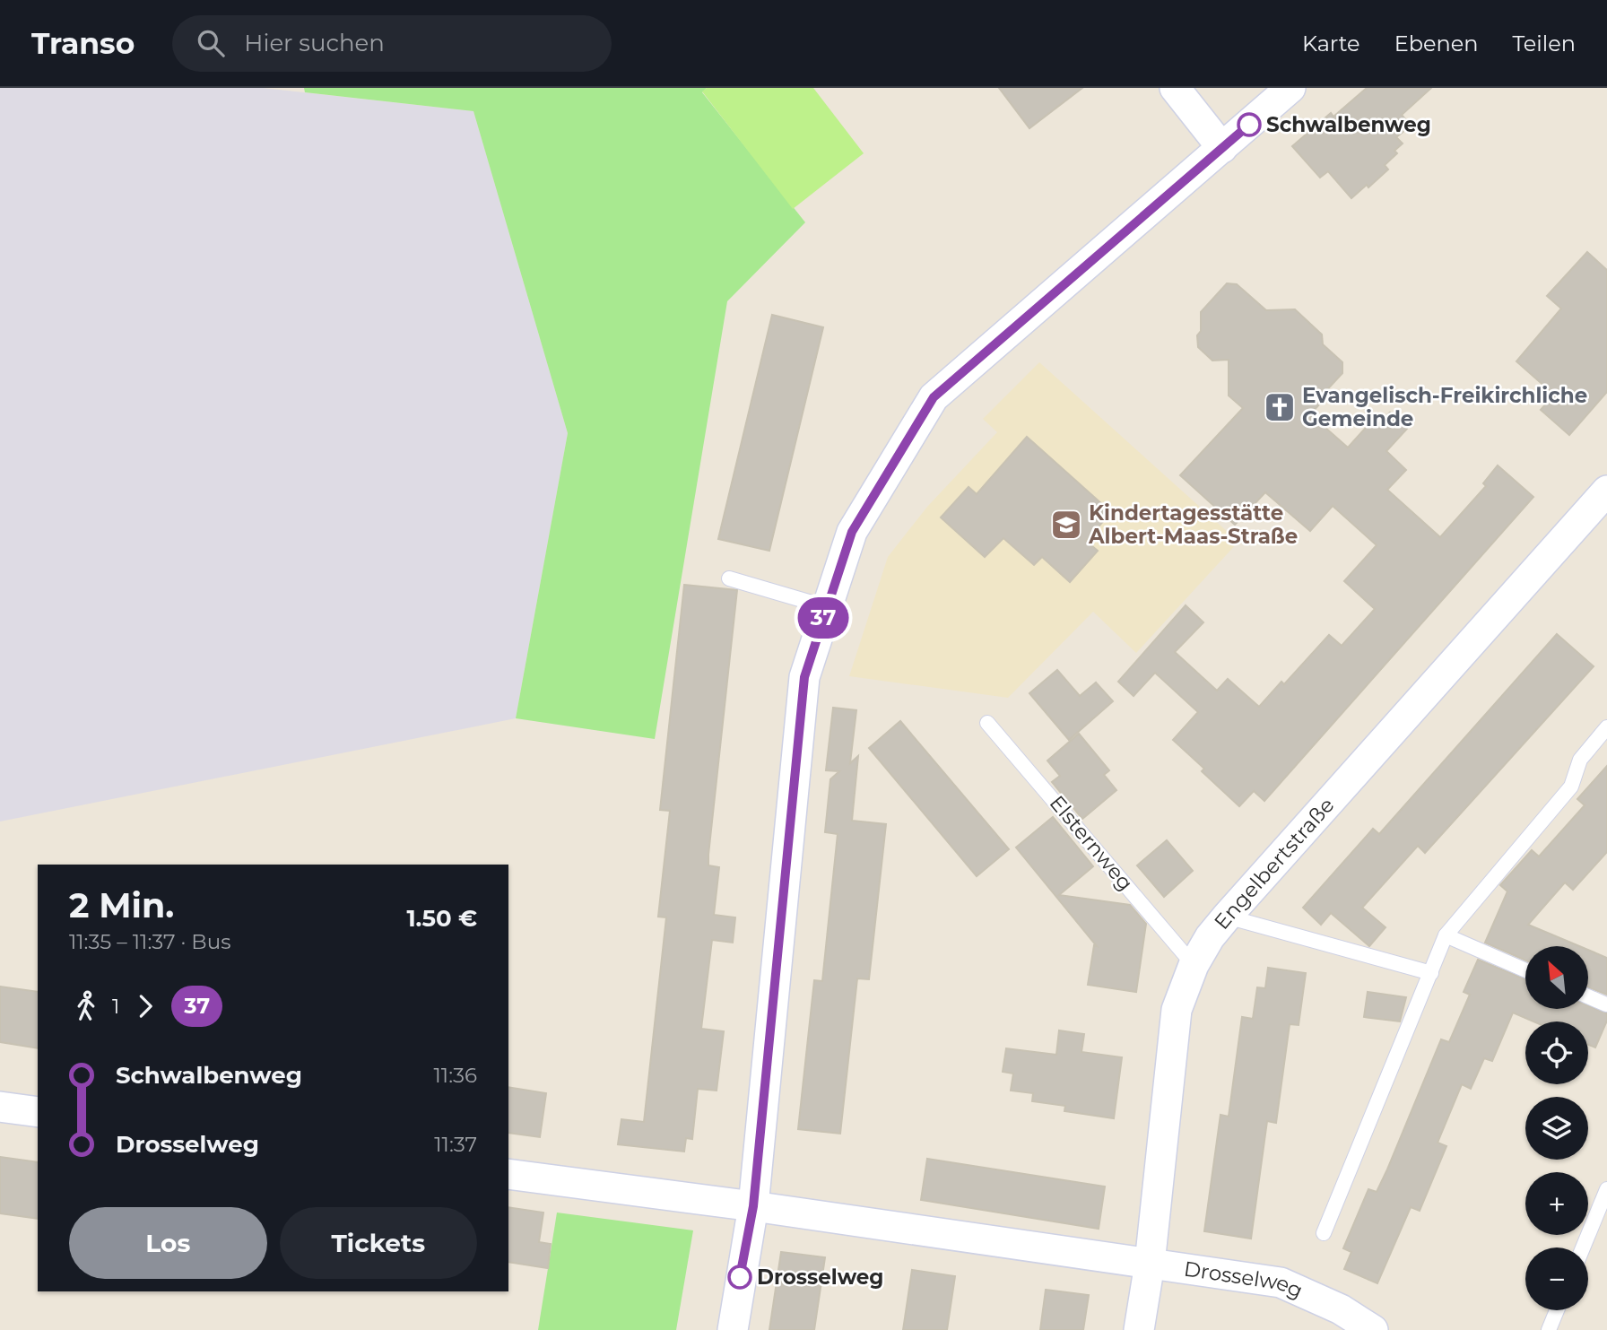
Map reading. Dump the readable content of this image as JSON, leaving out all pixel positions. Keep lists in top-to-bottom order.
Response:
{
  "streets": {
    "street": ["Engelbertstraße", "Drosselweg"],
    "lane": ["Elsternweg"]
  },
  "crossings": [
    ["Elsternweg", "Engelbertstraße"],
    ["Engelbertstraße", "Drosselweg"]
  ],
  "places": {
    "other": ["Schwalbenweg", "Drosselweg"],
    "church": ["Evangelisch-Freikirchliche Gemeinde"],
    "school or university": ["Kindertagesstätte Albert-Maas-Straße"]
  },
  "lines": ["bus line 37"],
  "north": "top left",
  "page": {
    "header": "Transo",
    "search": "Hier suchen",
    "nav": ["Karte", "Ebenen", "Teilen"],
    "on_map": "37",
    "heading": ["2 Min.", "11:35 – 11:37 · Bus", "1.50 €"],
    "map_buttons": ["+", "−"],
    "legs": ["1", "37"],
    "list": [
      {
        "name": "Schwalbenweg",
        "value": "11:36"
      },
      {
        "name": "Drosselweg",
        "value": "11:37"
      }
    ],
    "buttons": ["Los", "Tickets"]
  }
}
